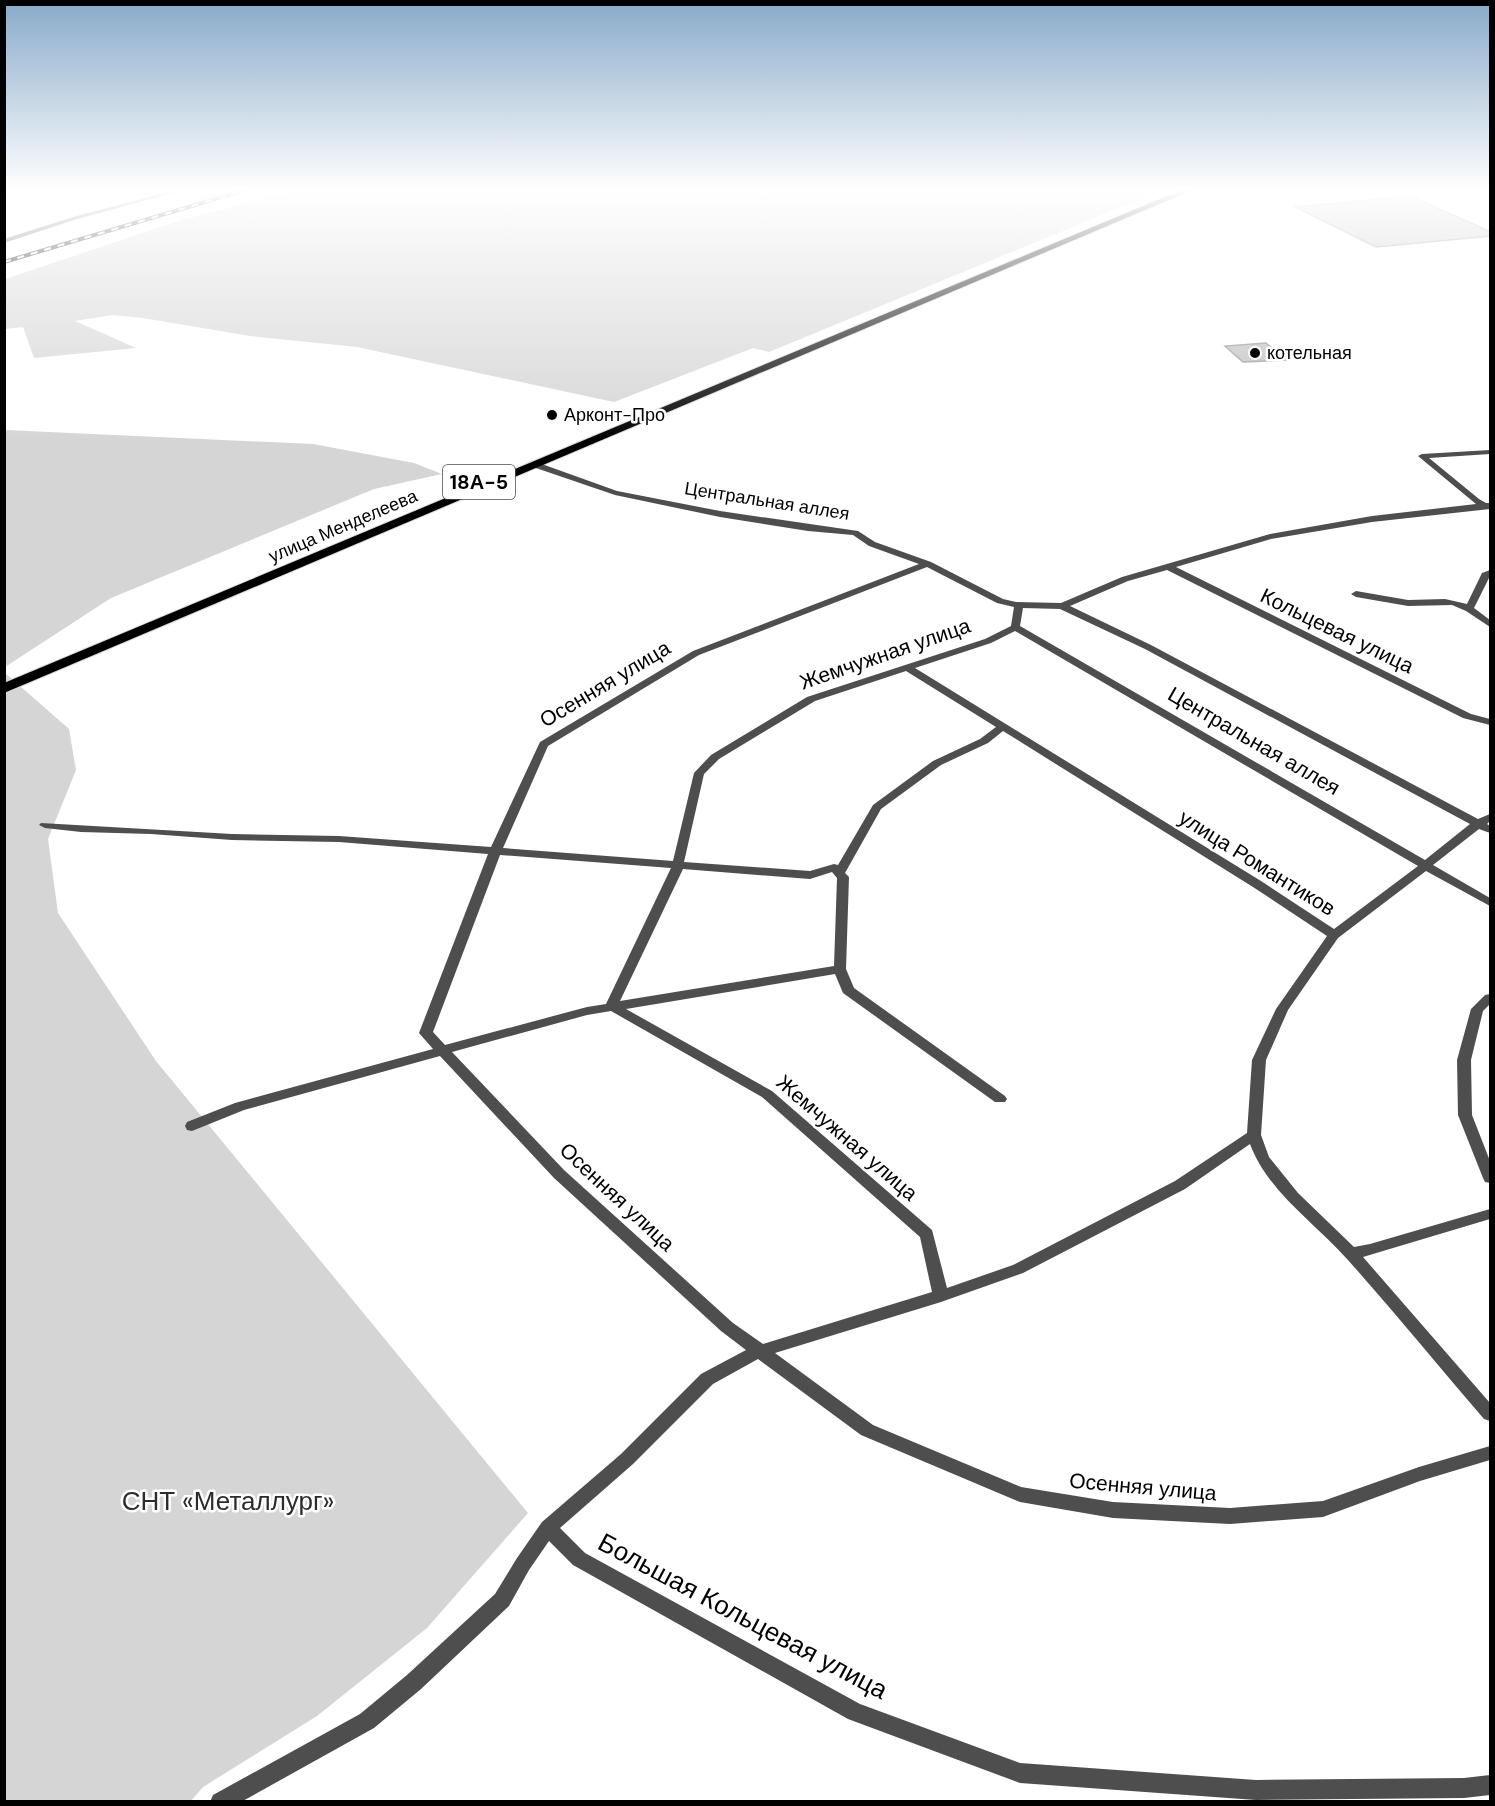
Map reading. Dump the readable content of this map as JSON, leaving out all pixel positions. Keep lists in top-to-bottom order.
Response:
{
  "streets": {
    "highway": ["18А-5", "улица Менделеева"],
    "street": [
      "Центральная аллея",
      "Кольцевая улица",
      "Жемчужная улица",
      "Осенняя улица",
      "улица Романтиков",
      "Большая Кольцевая улица"
    ]
  },
  "crossings": [
    ["Центральная аллея", "улица Менделеева"],
    ["Центральная аллея", "Жемчужная улица"],
    ["Центральная аллея", "Осенняя улица"],
    ["Жемчужная улица", "улица Романтиков"]
  ],
  "parks": ["СНТ «Металлург»"],
  "places": ["котельная", "Арконт-Про"]
}
